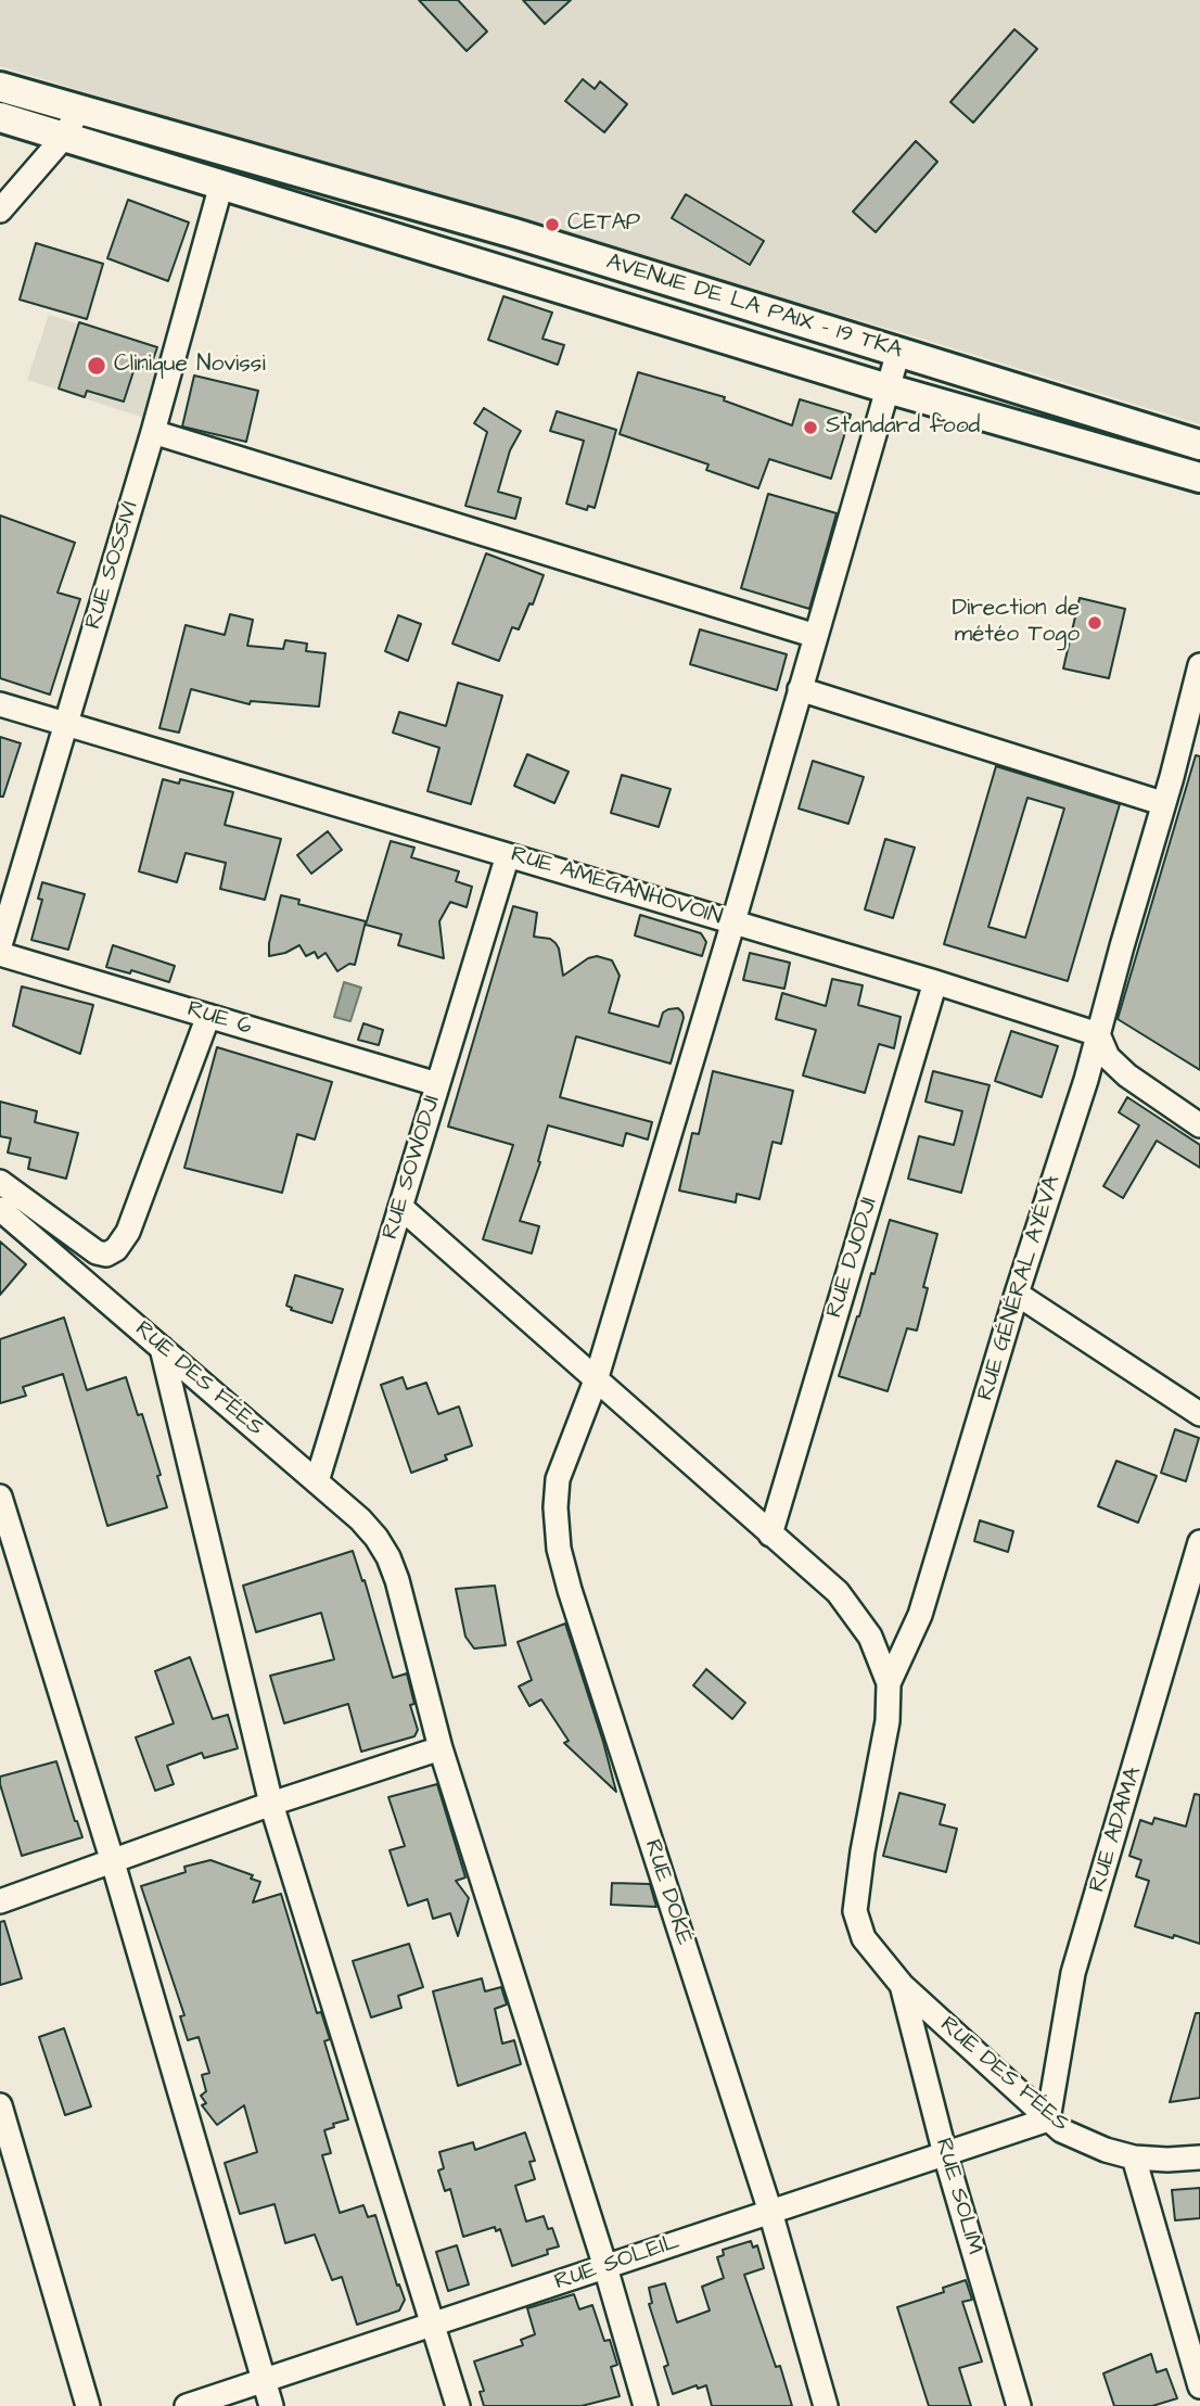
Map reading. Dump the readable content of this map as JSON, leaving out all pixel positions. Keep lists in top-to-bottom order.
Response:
{
  "streets": {
    "main road": ["AVENUE DE LA PAIX - 19 TKA"],
    "street": [
      "RUE SOSSIVI",
      "RUE AMÉGANHOVOIN",
      "RUE 6",
      "RUE SOWODJI",
      "RUE DJODJI",
      "RUE GÉNÉRAL AYÉVA",
      "RUE DES FÉES",
      "RUE ADAMA",
      "RUE DOKÉ",
      "RUE SOLIM",
      "RUE SOLEIL"
    ]
  },
  "crossings": [
    ["AVENUE DE LA PAIX - 19 TKA", "RUE SOSSIVI"],
    ["AVENUE DE LA PAIX - 19 TKA", "RUE DOKÉ"],
    ["RUE SOSSIVI", "RUE AMÉGANHOVOIN"],
    ["RUE AMÉGANHOVOIN", "RUE SOWODJI"],
    ["RUE AMÉGANHOVOIN", "RUE DJODJI"],
    ["RUE AMÉGANHOVOIN", "RUE GÉNÉRAL AYÉVA"],
    ["RUE AMÉGANHOVOIN", "RUE DOKÉ"],
    ["RUE 6", "RUE SOWODJI"],
    ["RUE SOWODJI", "RUE DES FÉES"],
    ["RUE GÉNÉRAL AYÉVA", "RUE DES FÉES"],
    ["RUE DES FÉES", "RUE ADAMA"],
    ["RUE DES FÉES", "RUE SOLIM"],
    ["RUE DES FÉES", "RUE SOLEIL"],
    ["RUE ADAMA", "RUE SOLEIL"],
    ["RUE DOKÉ", "RUE SOLEIL"],
    ["RUE SOLIM", "RUE SOLEIL"]
  ],
  "places": [
    "CETAP",
    "Clinique Novissi",
    "Standard food",
    "Direction de météo Togo"
  ]
}
